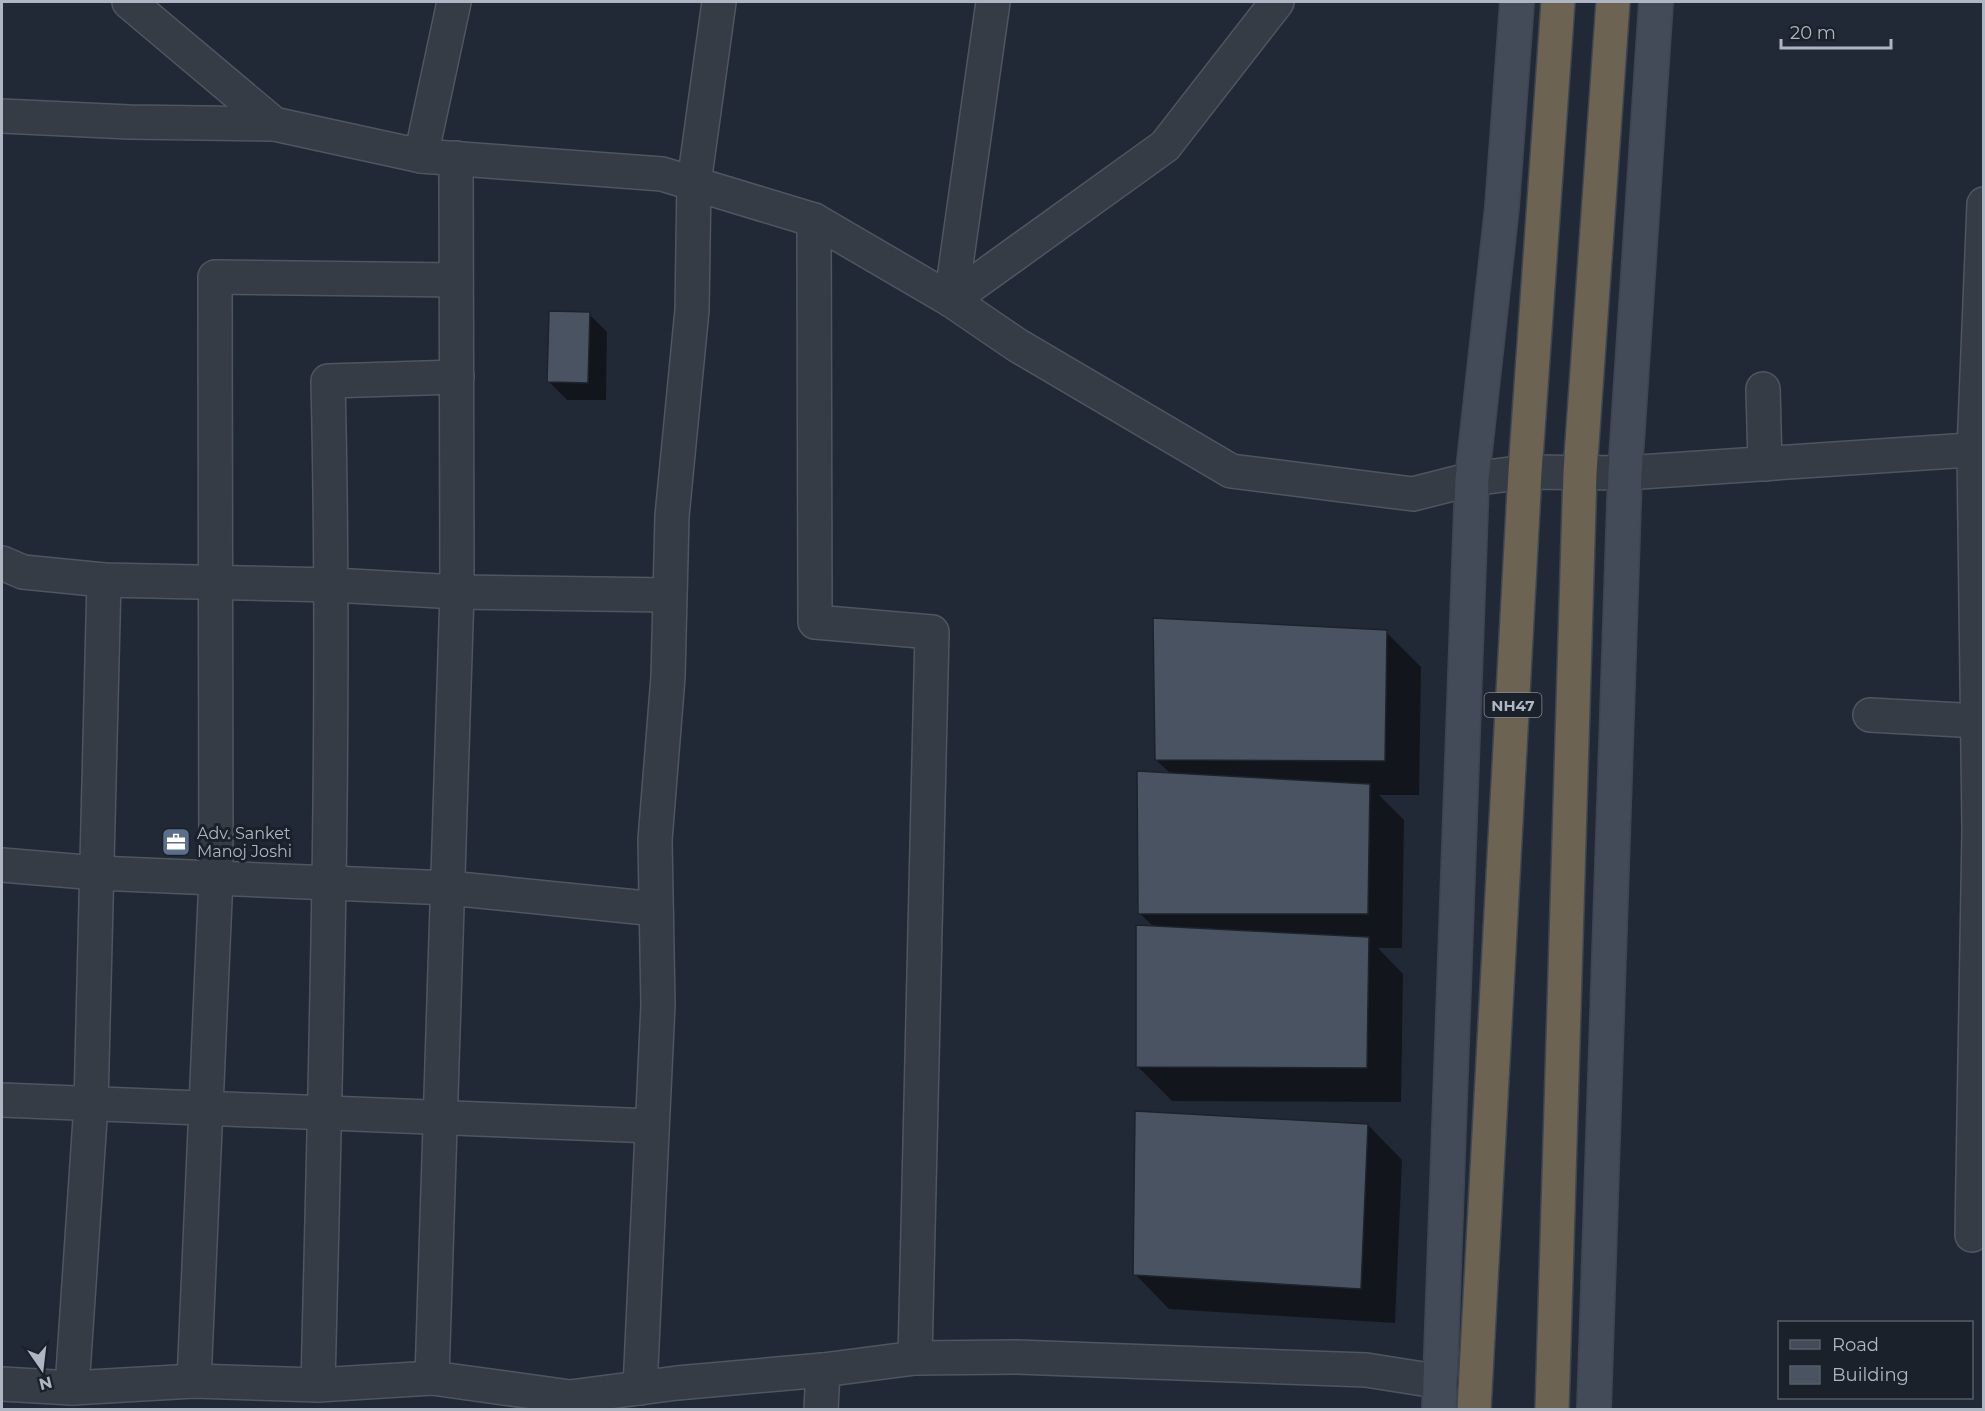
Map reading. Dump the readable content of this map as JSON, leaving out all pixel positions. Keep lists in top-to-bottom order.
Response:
{
  "streets": {
    "highway": ["NH47"]
  },
  "places": {
    "office": ["Adv. Sanket Manoj Joshi"]
  },
  "legend": ["Road", "Building"],
  "scale_bar": "20 m",
  "north": "bottom"
}
